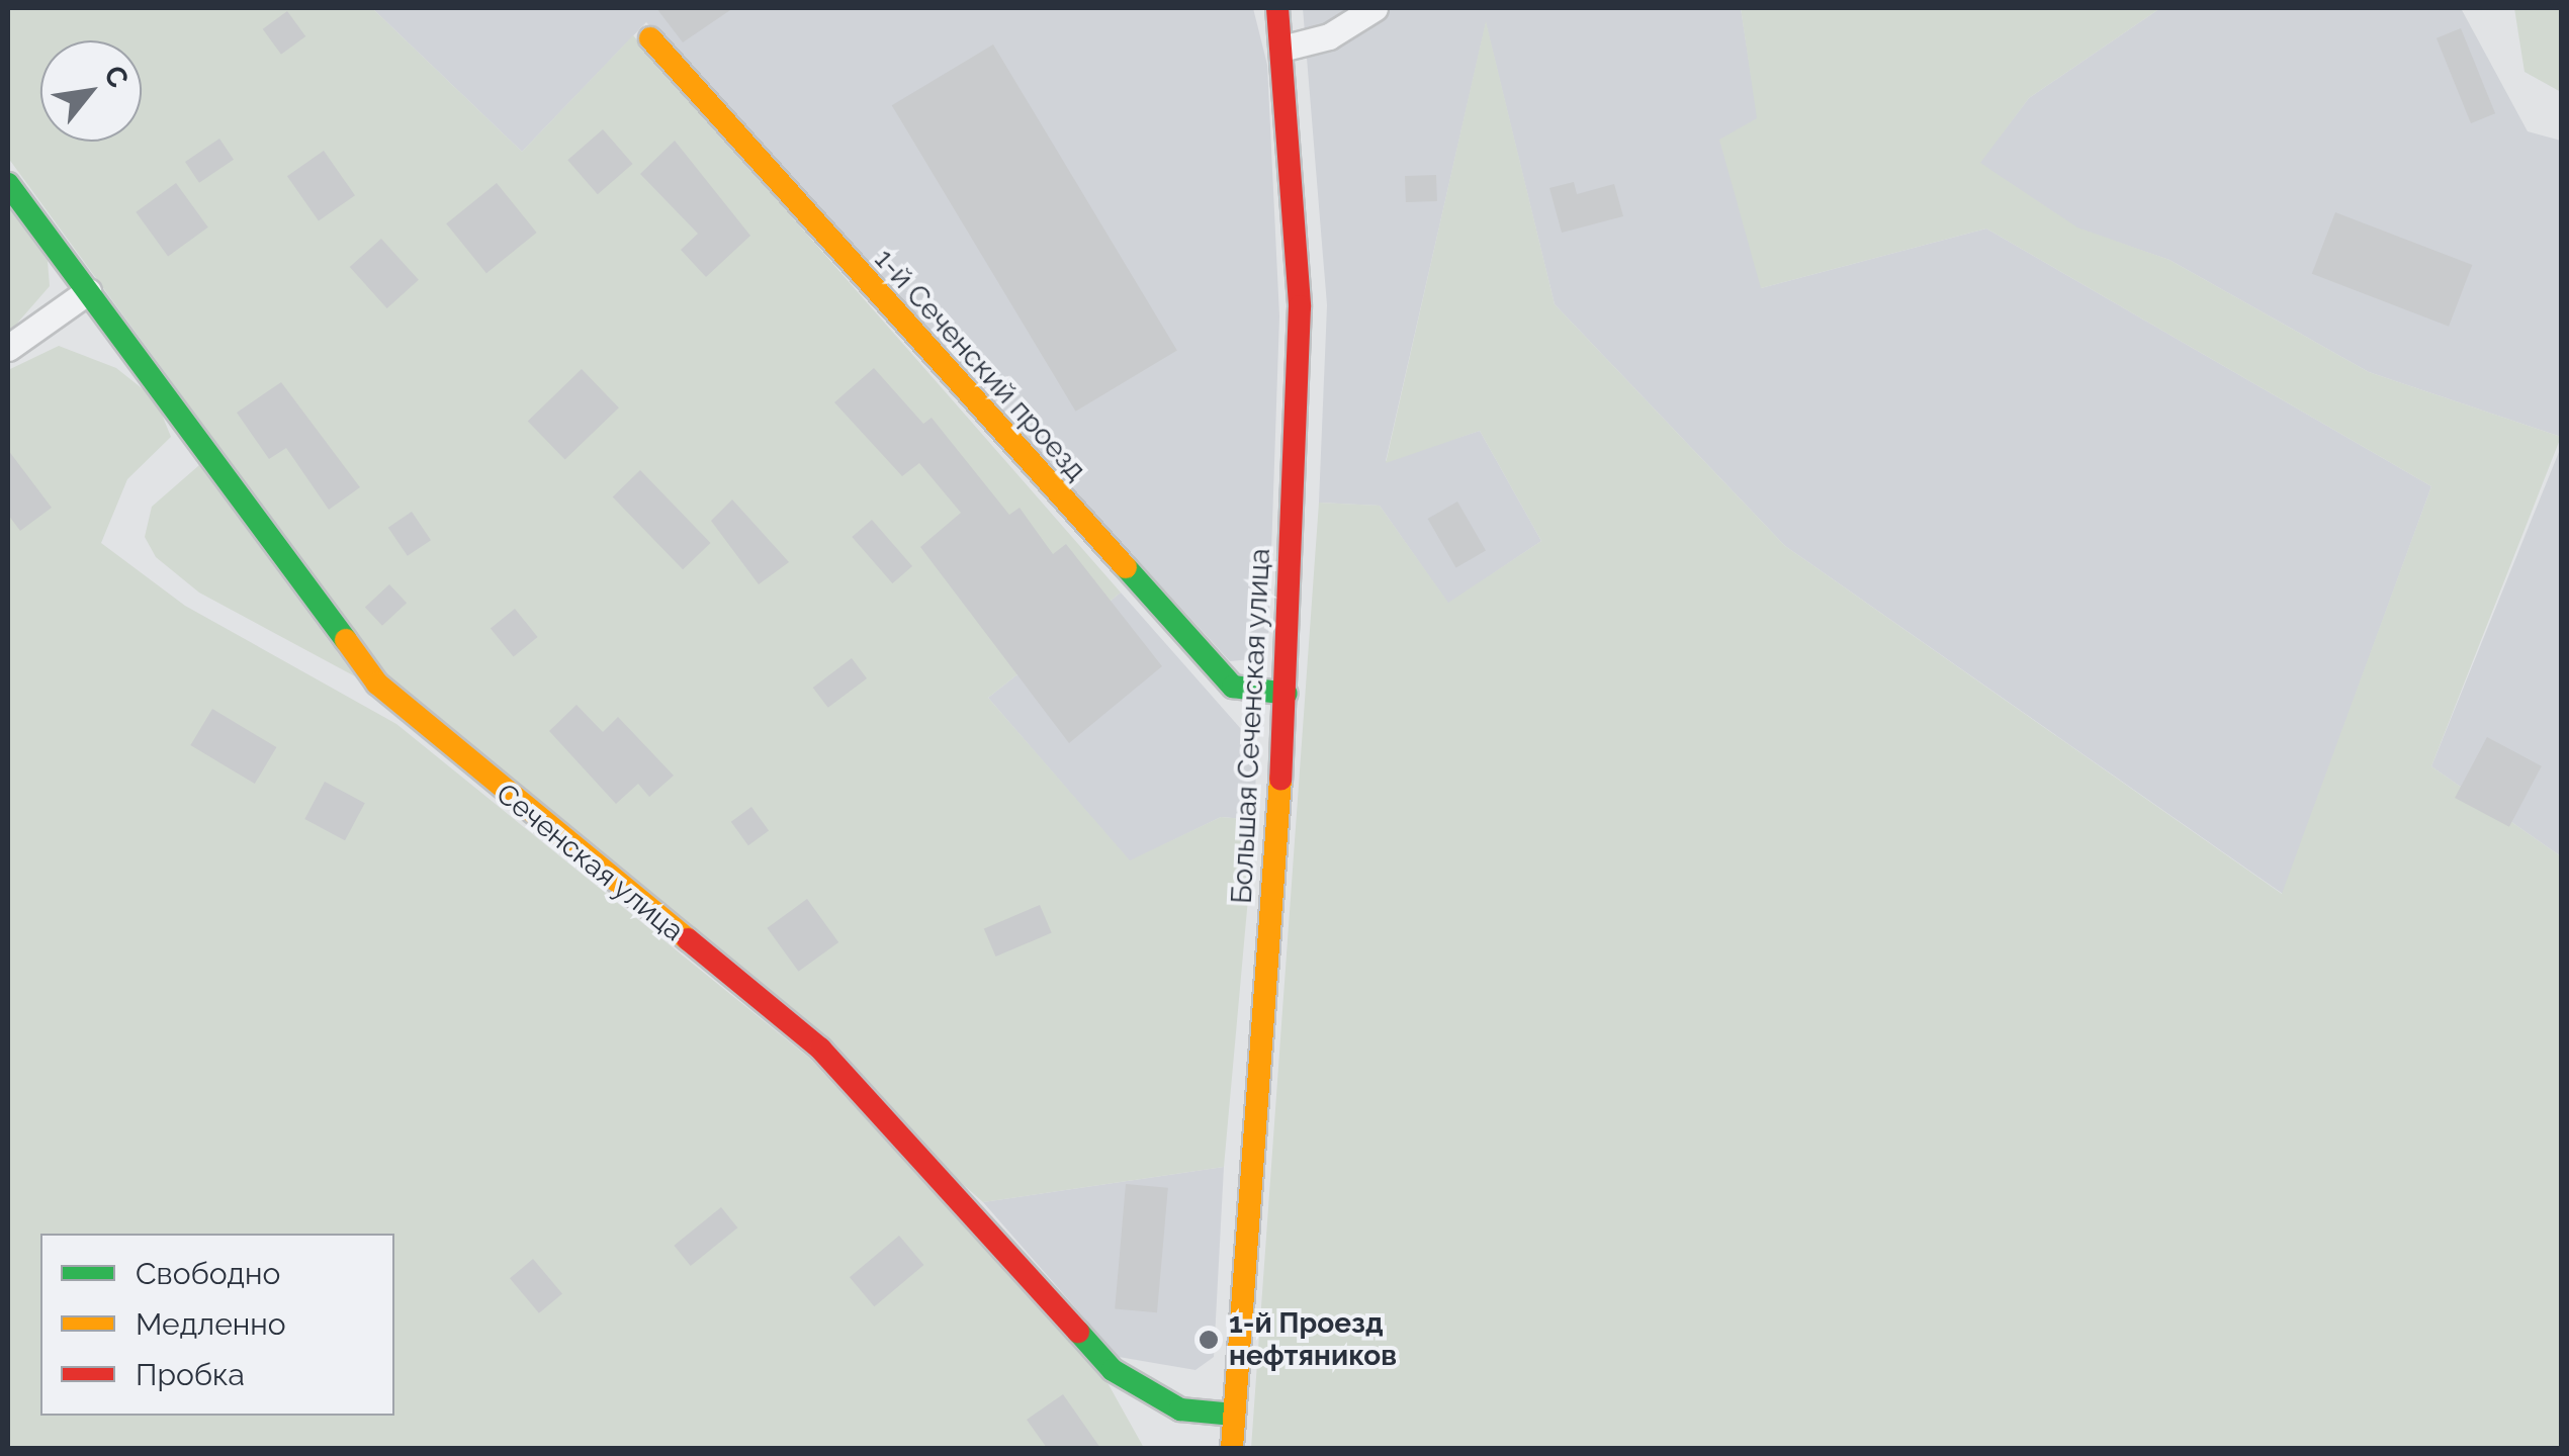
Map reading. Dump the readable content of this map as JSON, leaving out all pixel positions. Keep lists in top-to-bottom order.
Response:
{
  "streets": {
    "street": ["1-й Сеченский проезд", "Большая Сеченская улица", "Сеченская улица"]
  },
  "crossings": [
    ["1-й Сеченский проезд", "Большая Сеченская улица"],
    ["Большая Сеченская улица", "Сеченская улица"]
  ],
  "places": ["1-й Проезд нефтяников"],
  "legend": ["Свободно", "Медленно", "Пробка"],
  "north": "top right"
}
